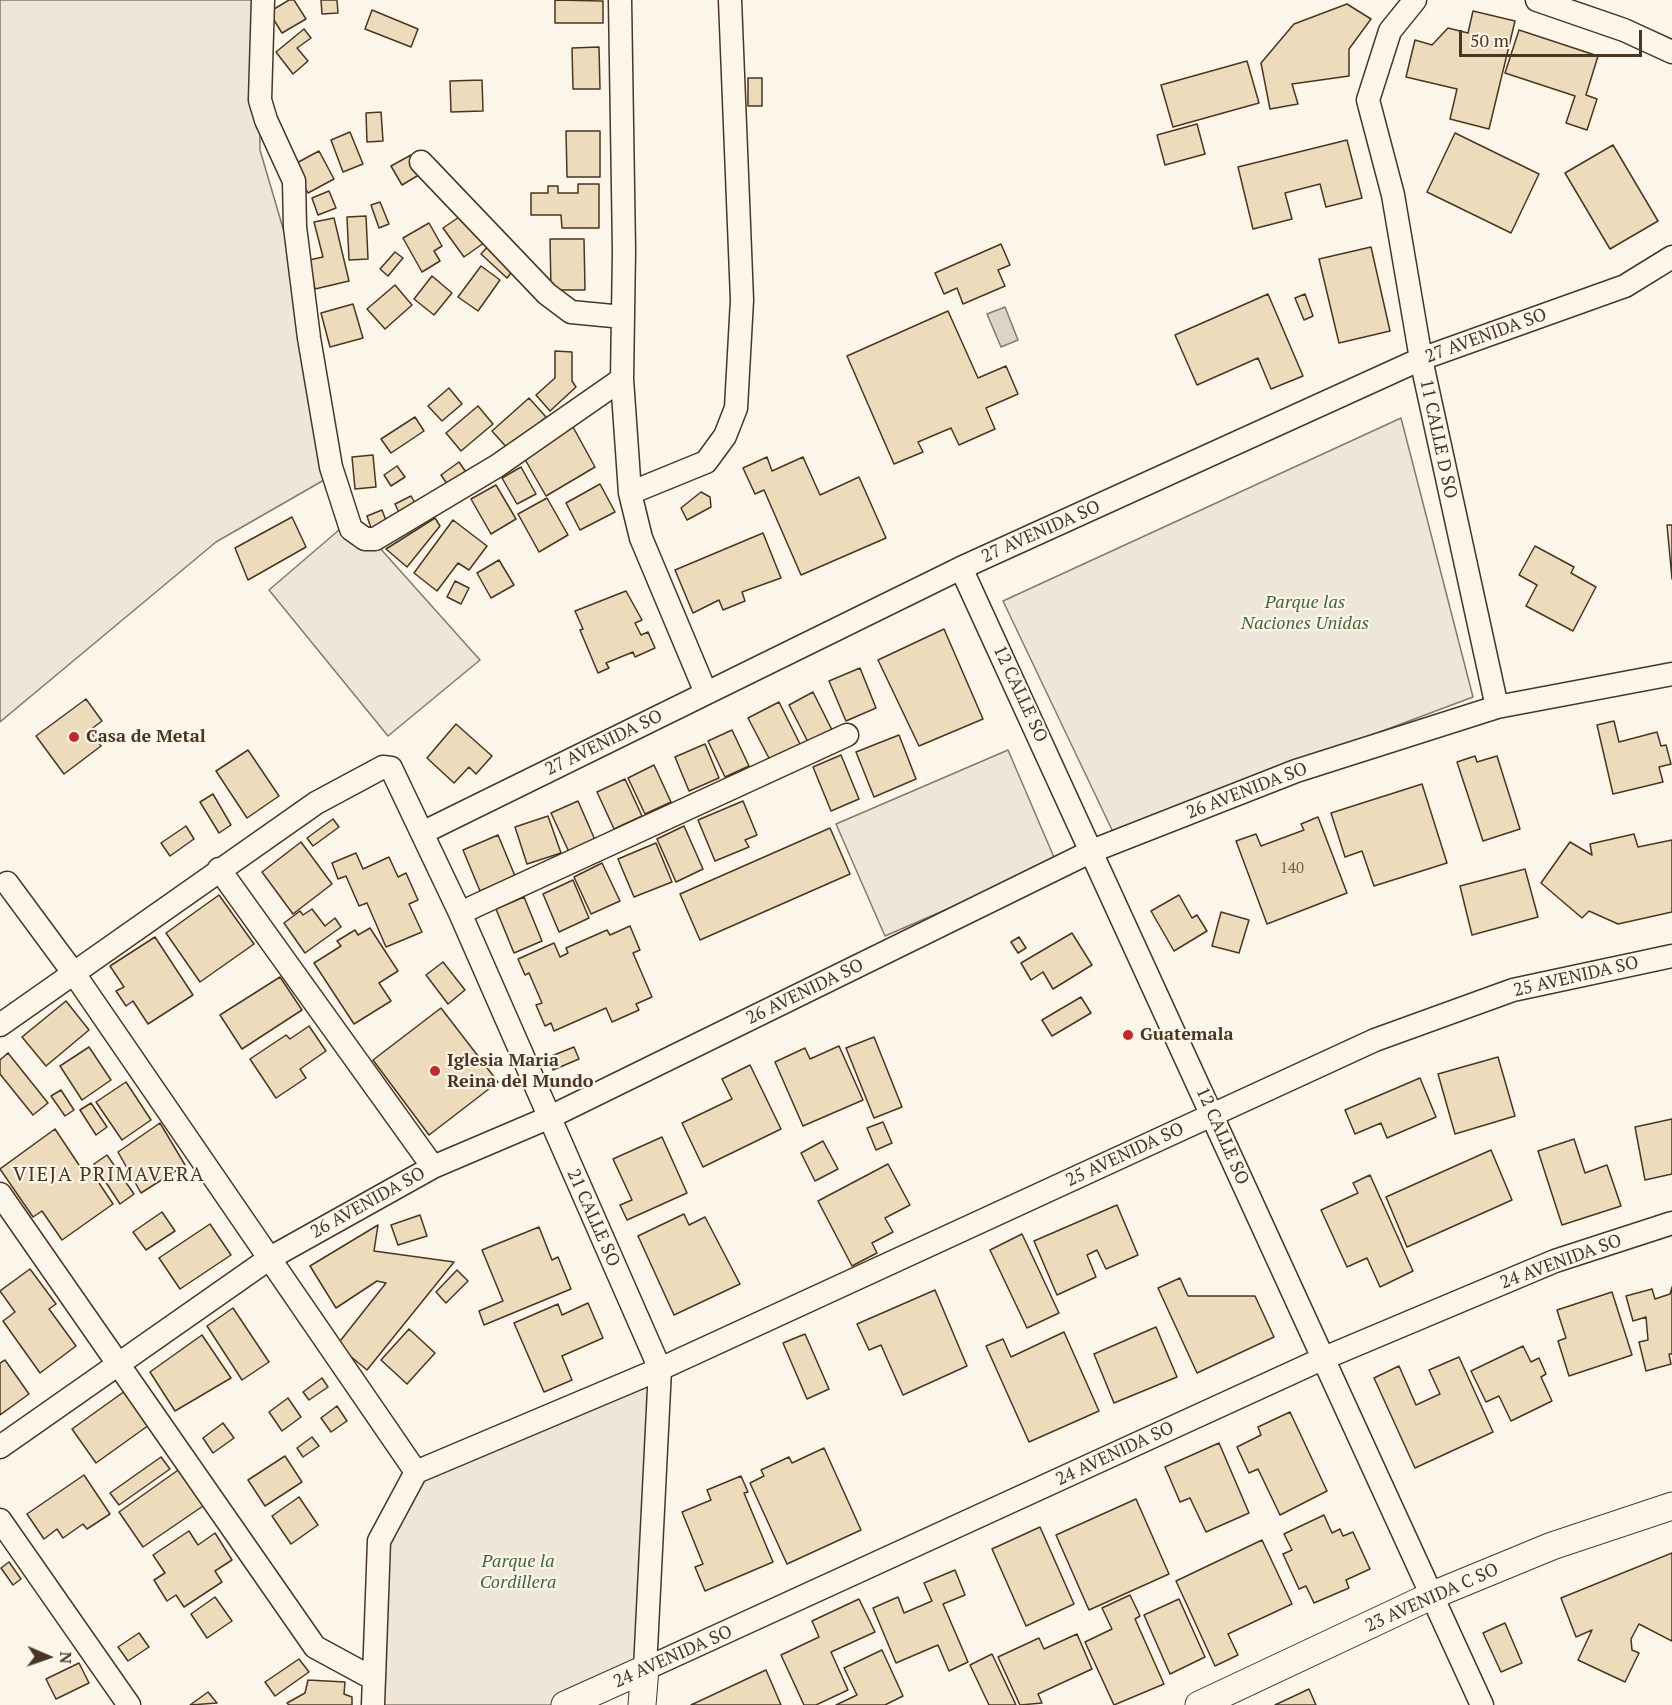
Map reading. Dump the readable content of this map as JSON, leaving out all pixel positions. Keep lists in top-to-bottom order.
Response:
{
  "streets": {
    "street": [
      "27 AVENIDA SO",
      "11 CALLE D SO",
      "12 CALLE SO",
      "26 AVENIDA SO",
      "25 AVENIDA SO",
      "21 CALLE SO",
      "24 AVENIDA SO",
      "23 AVENIDA C SO"
    ]
  },
  "crossings": [
    ["27 AVENIDA SO", "11 CALLE D SO"],
    ["27 AVENIDA SO", "12 CALLE SO"],
    ["27 AVENIDA SO", "21 CALLE SO"],
    ["11 CALLE D SO", "26 AVENIDA SO"],
    ["12 CALLE SO", "26 AVENIDA SO"],
    ["12 CALLE SO", "25 AVENIDA SO"],
    ["12 CALLE SO", "24 AVENIDA SO"],
    ["12 CALLE SO", "23 AVENIDA C SO"],
    ["26 AVENIDA SO", "21 CALLE SO"],
    ["25 AVENIDA SO", "21 CALLE SO"],
    ["21 CALLE SO", "24 AVENIDA SO"]
  ],
  "districts": ["VIEJA PRIMAVERA"],
  "parks": ["Parque las Naciones Unidas", "Parque la Cordillera"],
  "places": ["Casa de Metal", "Guatemala", "Iglesia Maria Reina del Mundo"],
  "house_numbers": ["140"],
  "scale_bar": "50 m",
  "north": "right"
}
